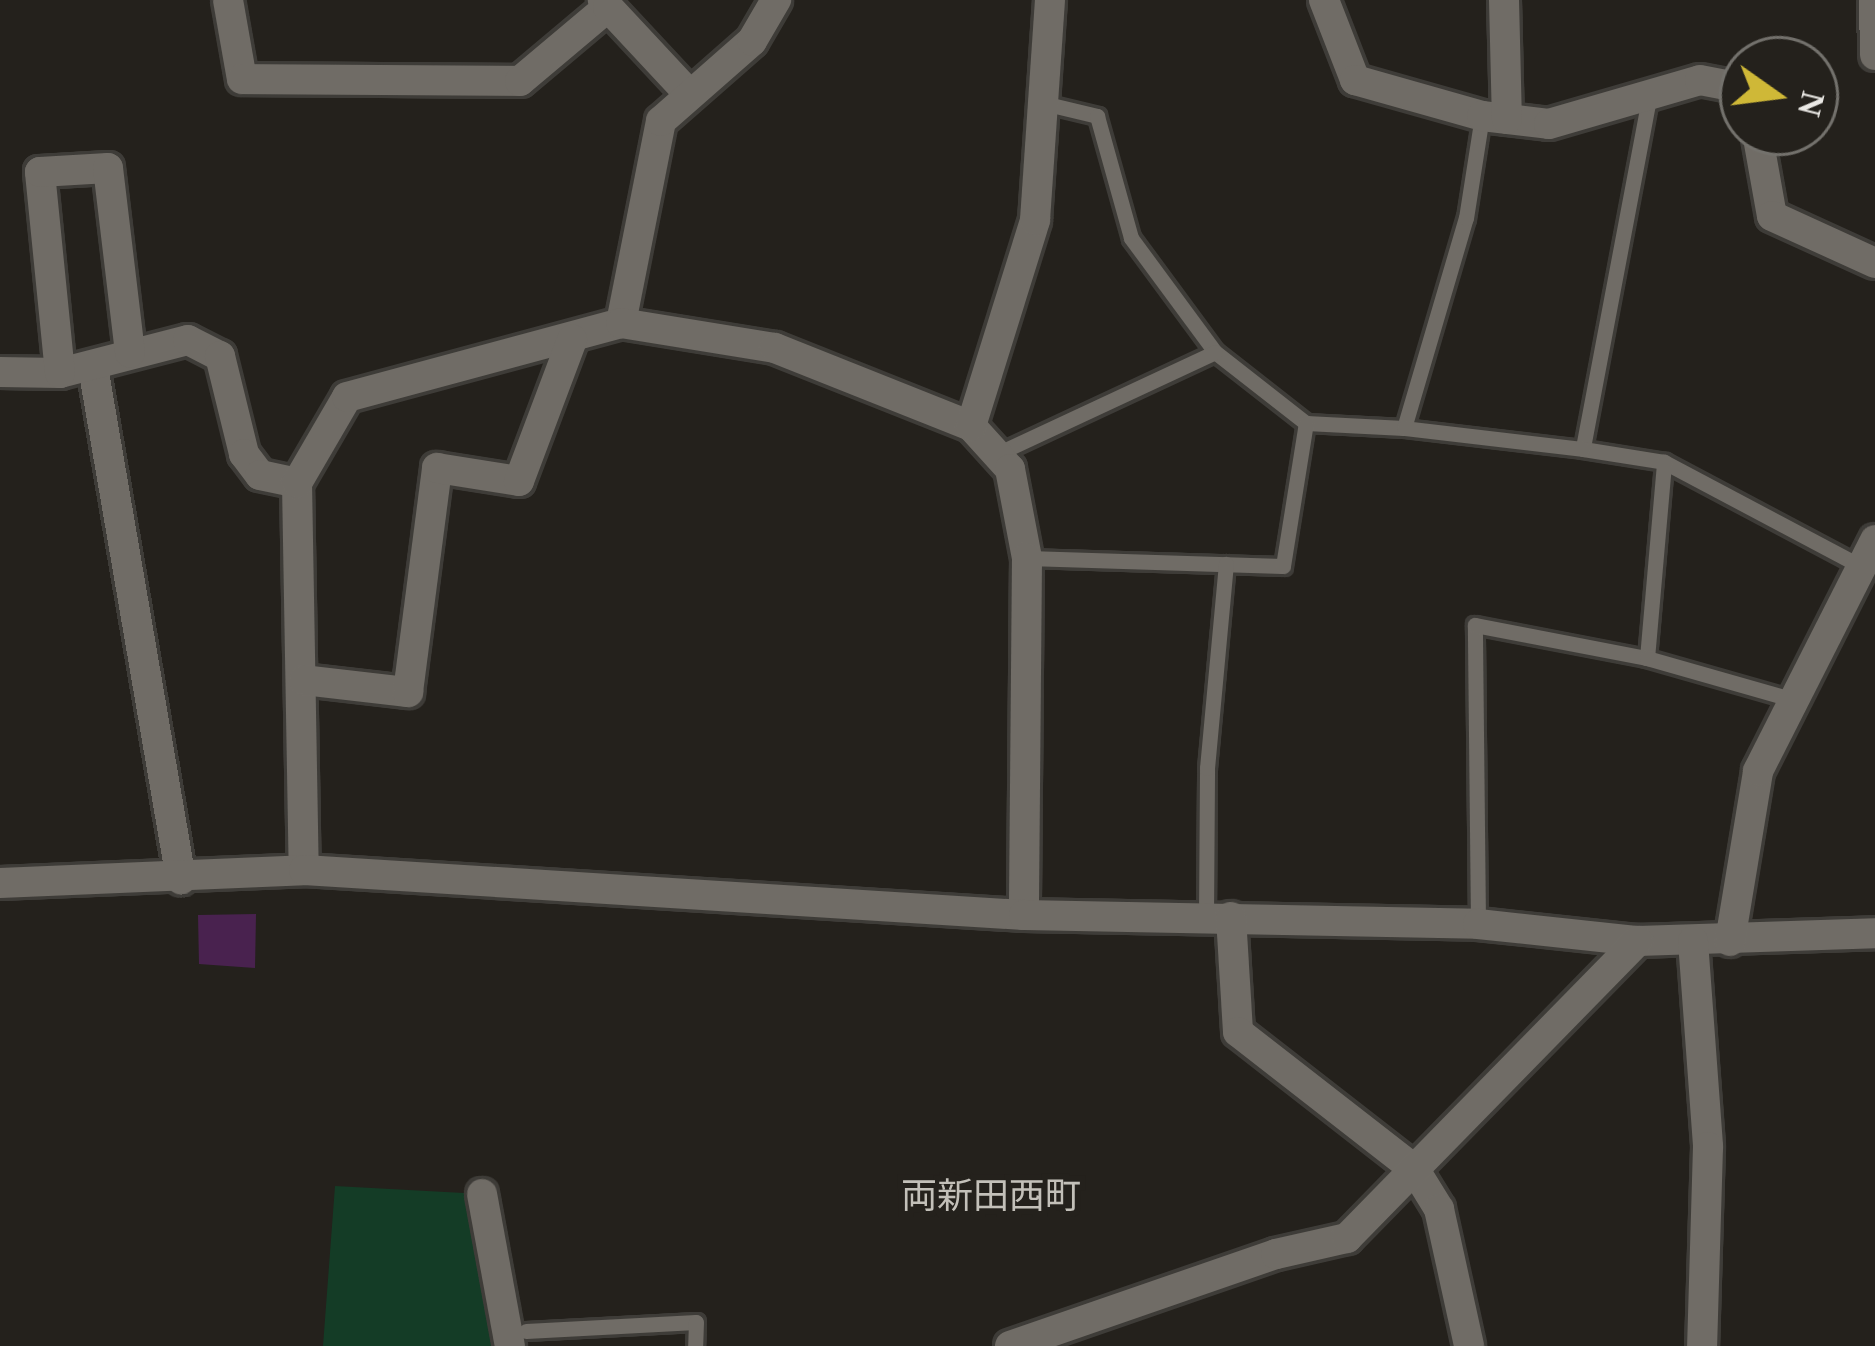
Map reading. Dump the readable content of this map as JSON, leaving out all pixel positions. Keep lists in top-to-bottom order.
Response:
{
  "districts": ["両新田西町"],
  "north": "right"
}
